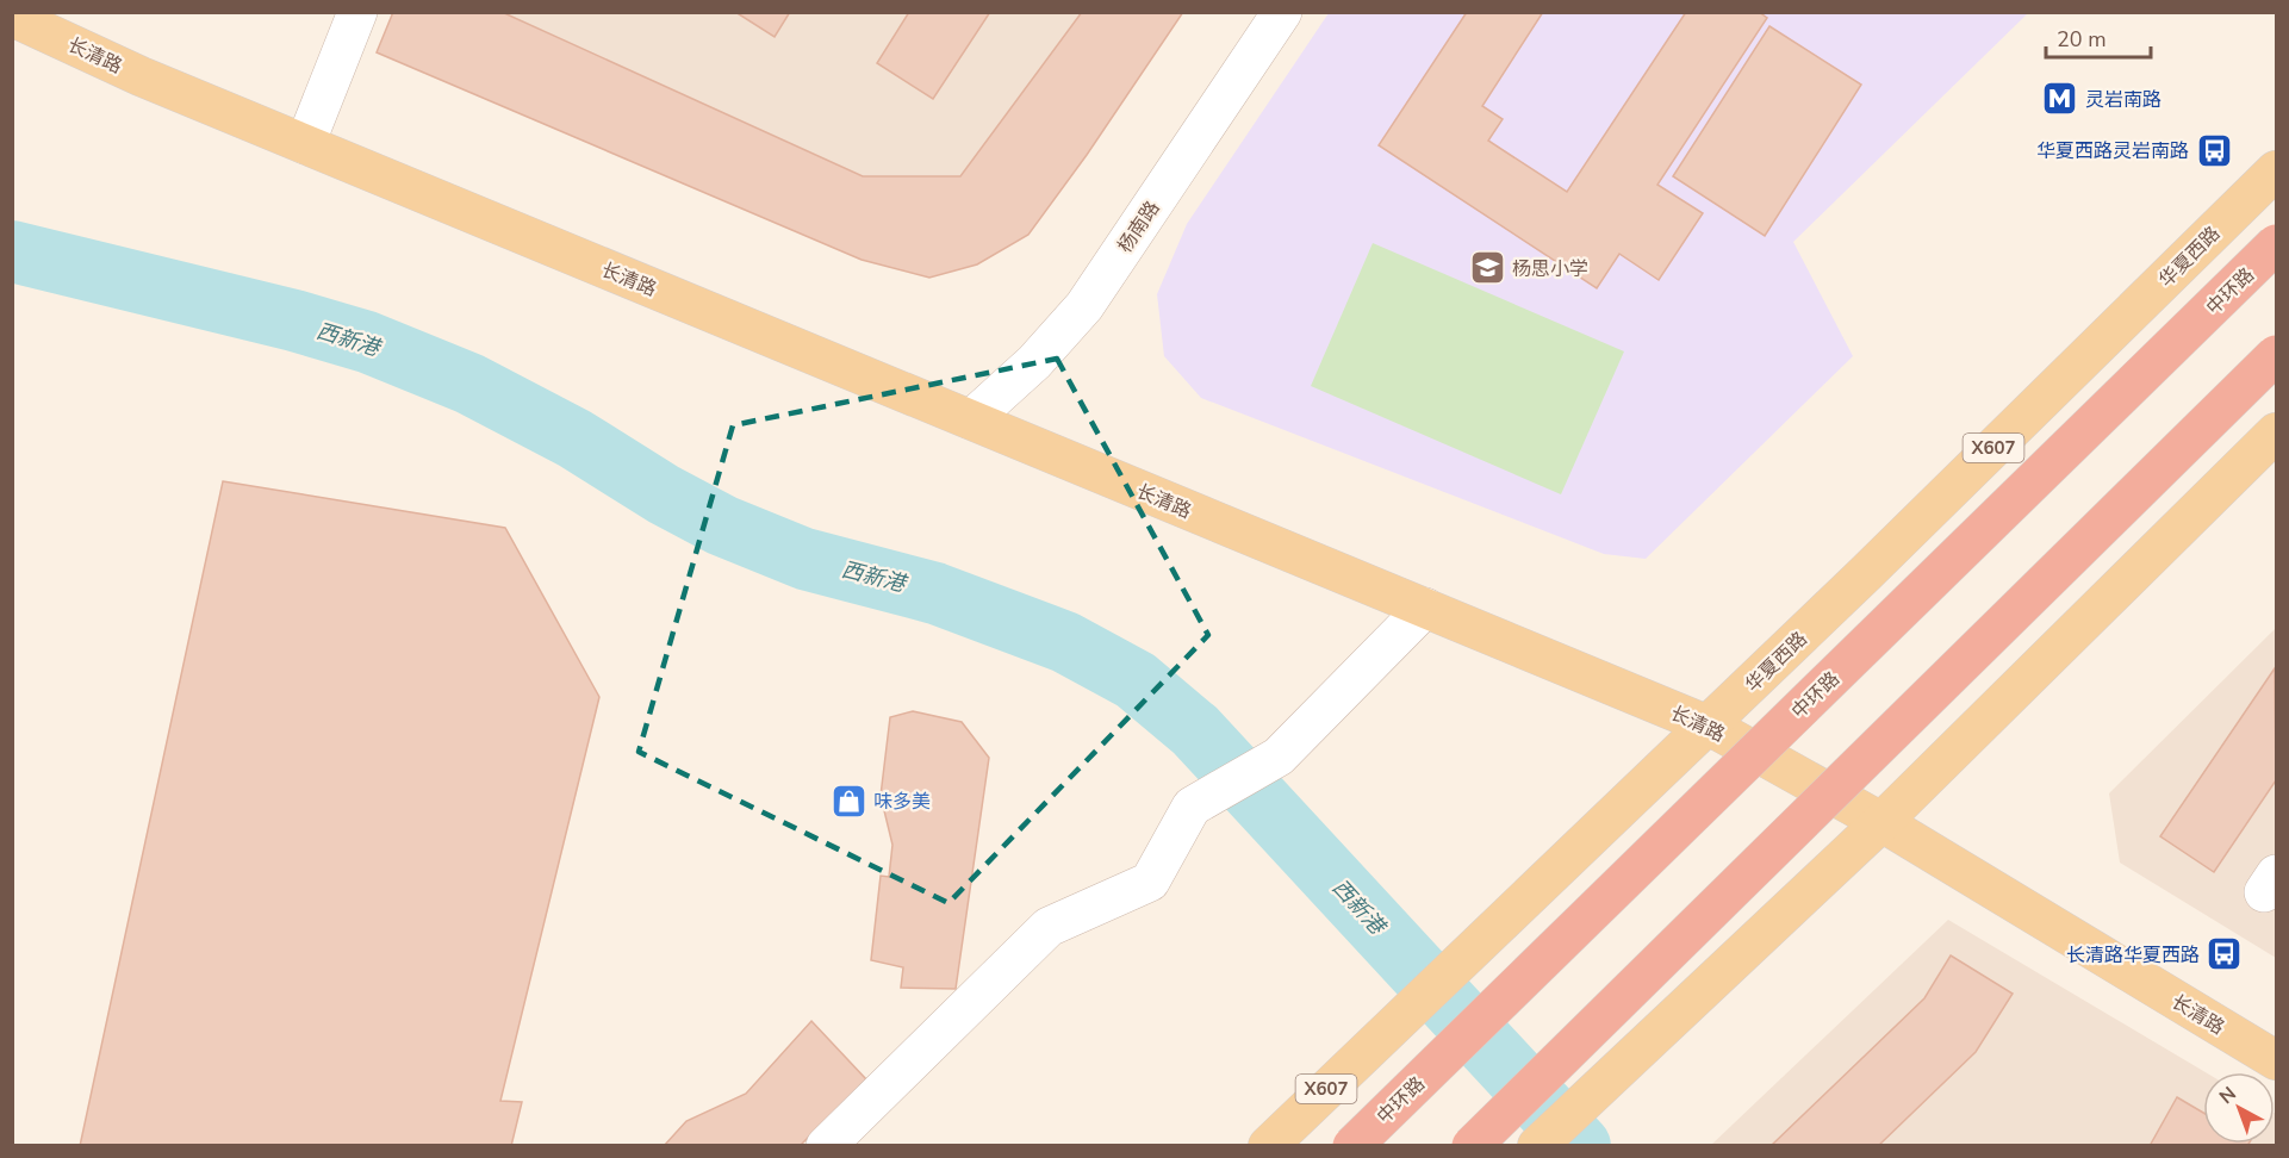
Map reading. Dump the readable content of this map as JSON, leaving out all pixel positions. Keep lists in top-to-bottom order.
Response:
{
  "streets": {
    "highway": ["中环路"],
    "main road": ["长清路", "华夏西路", "X607"],
    "street": ["杨南路"]
  },
  "crossings": [
    ["长清路", "杨南路"],
    ["长清路", "华夏西路"]
  ],
  "water": ["西新港"],
  "places": {
    "metro station": ["灵岩南路"],
    "bus stop": ["华夏西路灵岩南路", "长清路华夏西路"],
    "school or university": ["杨思小学"],
    "shop": ["味多美"]
  },
  "scale_bar": "20 m",
  "north": "top left"
}
